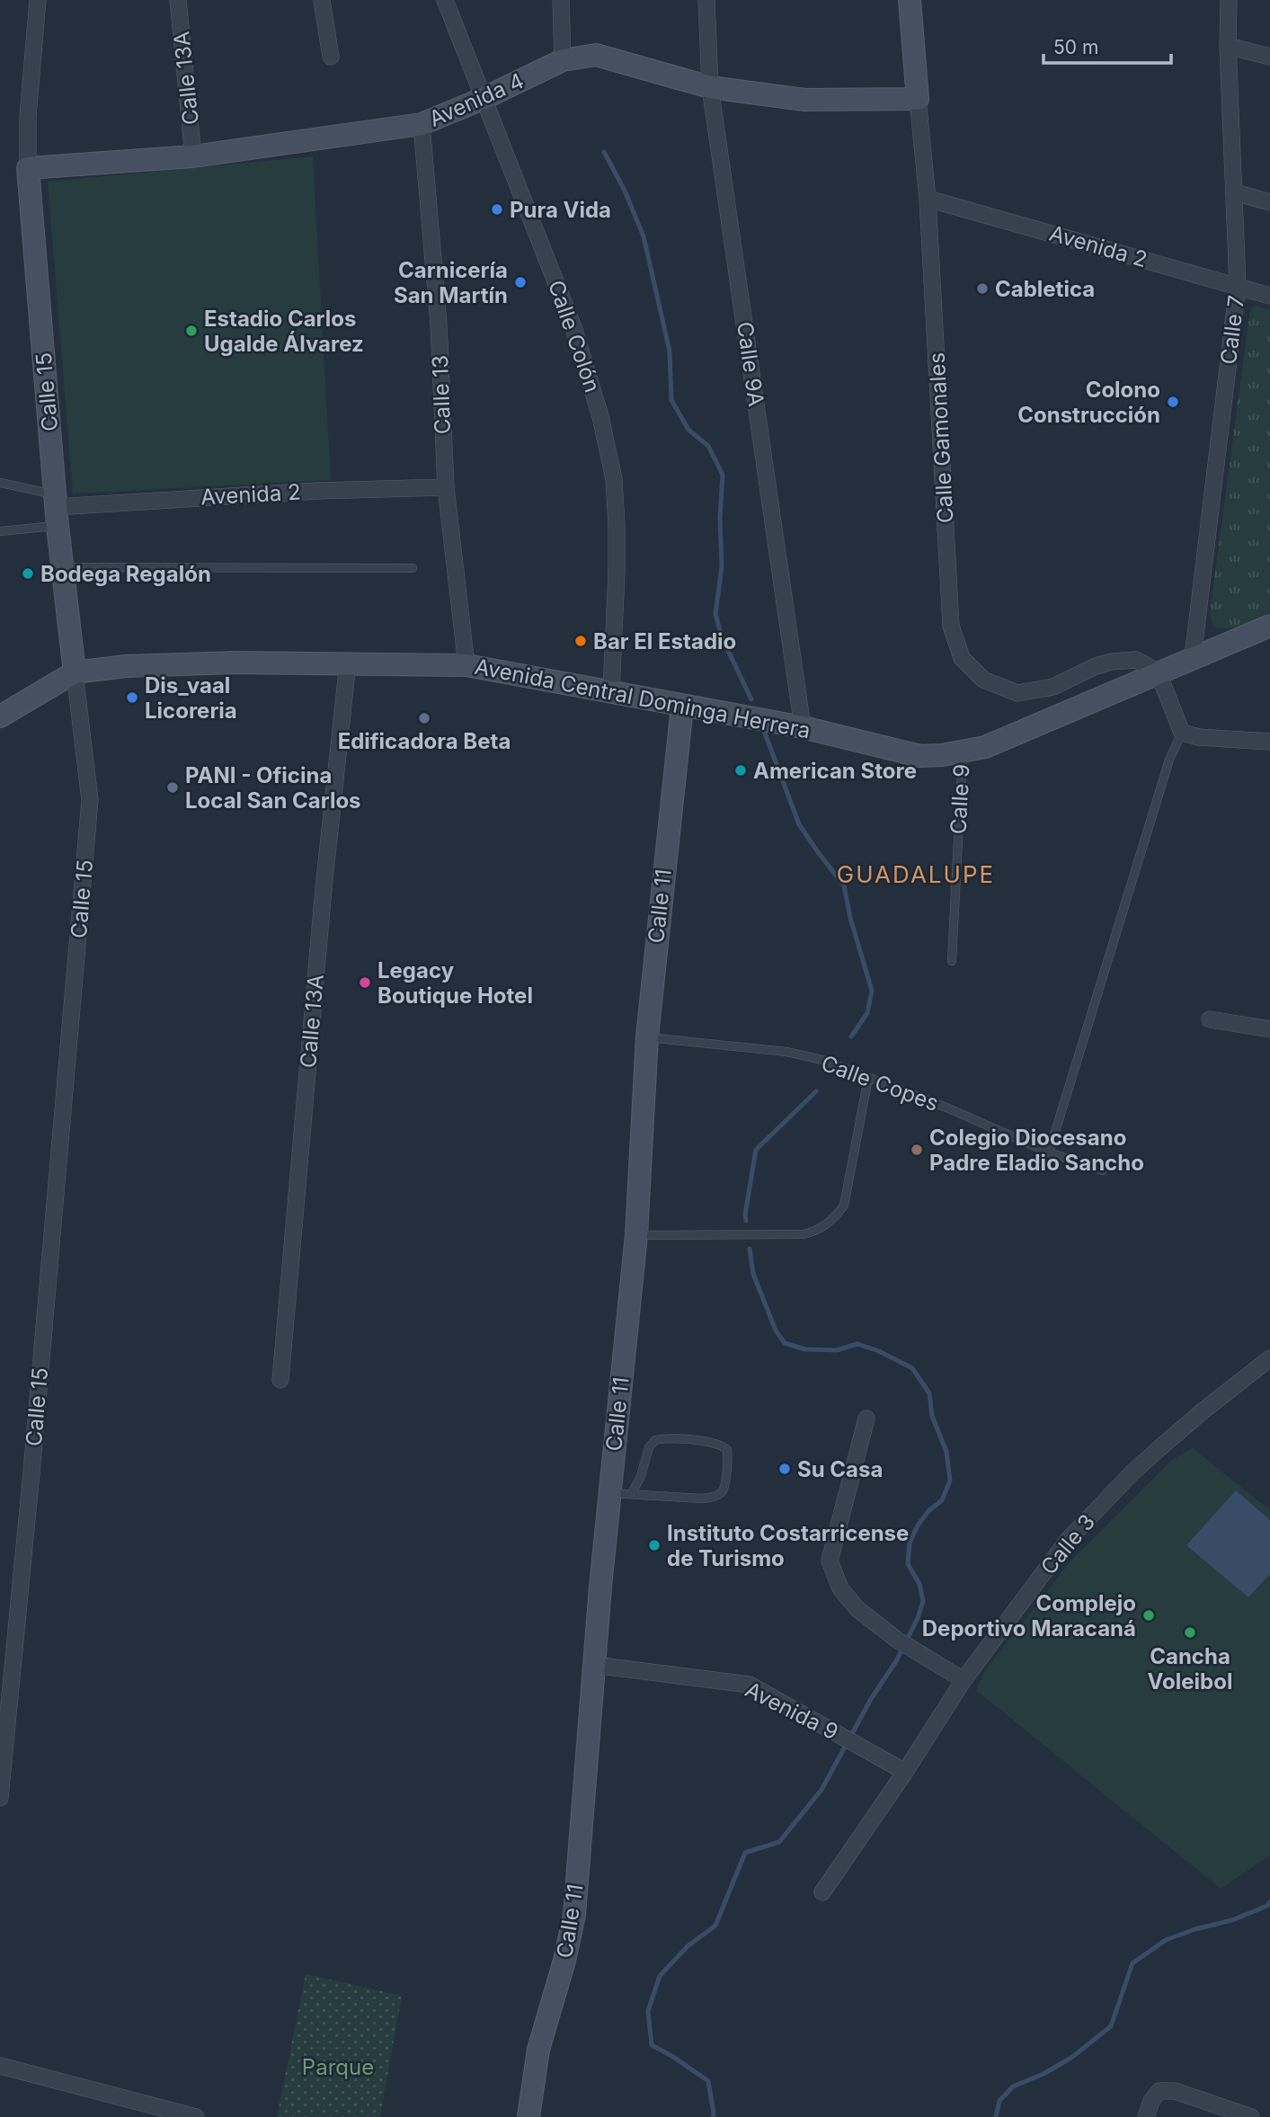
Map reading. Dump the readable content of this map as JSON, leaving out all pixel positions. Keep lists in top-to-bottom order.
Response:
{
  "streets": {
    "street": [
      "Calle 13A",
      "Avenida 4",
      "Avenida 2",
      "Calle 7",
      "Calle Colón",
      "Calle 9A",
      "Calle 15",
      "Calle 13",
      "Calle Gamonales",
      "Avenida Central Dominga Herrera",
      "Calle 11",
      "Calle 3",
      "Avenida 9"
    ],
    "lane": ["Calle 9", "Calle Copes"]
  },
  "crossings": [
    ["Calle 13A", "Avenida 4"],
    ["Calle 13A", "Avenida Central Dominga Herrera"],
    ["Avenida 4", "Calle Colón"],
    ["Avenida 4", "Calle 9A"],
    ["Avenida 4", "Calle 15"],
    ["Avenida 4", "Calle 13"],
    ["Avenida 4", "Calle Gamonales"],
    ["Avenida 2", "Calle 7"],
    ["Avenida 2", "Calle 15"],
    ["Avenida 2", "Calle 13"],
    ["Avenida 2", "Calle Gamonales"],
    ["Calle 7", "Avenida Central Dominga Herrera"],
    ["Calle Colón", "Avenida Central Dominga Herrera"],
    ["Calle 9A", "Avenida Central Dominga Herrera"],
    ["Calle 15", "Avenida Central Dominga Herrera"],
    ["Calle 13", "Avenida Central Dominga Herrera"],
    ["Calle Gamonales", "Avenida Central Dominga Herrera"],
    ["Avenida Central Dominga Herrera", "Calle 9"],
    ["Avenida Central Dominga Herrera", "Calle 11"],
    ["Calle 11", "Calle Copes"],
    ["Calle 11", "Avenida 9"],
    ["Calle 3", "Avenida 9"]
  ],
  "districts": ["GUADALUPE"],
  "parks": ["Parque"],
  "places": [
    "Pura Vida",
    "Carnicería San Martín",
    "Cabletica",
    "Estadio Carlos Ugalde Álvarez",
    "Colono Construcción",
    "Bodega Regalón",
    "Bar El Estadio",
    "Dis_vaal Licoreria",
    "Edificadora Beta",
    "American Store",
    "PANI - Oficina Local San Carlos",
    "Legacy Boutique Hotel",
    "Colegio Diocesano Padre Eladio Sancho",
    "Su Casa",
    "Instituto Costarricense de Turismo",
    "Complejo Deportivo Maracaná",
    "Cancha Voleibol"
  ],
  "scale_bar": "50 m"
}
